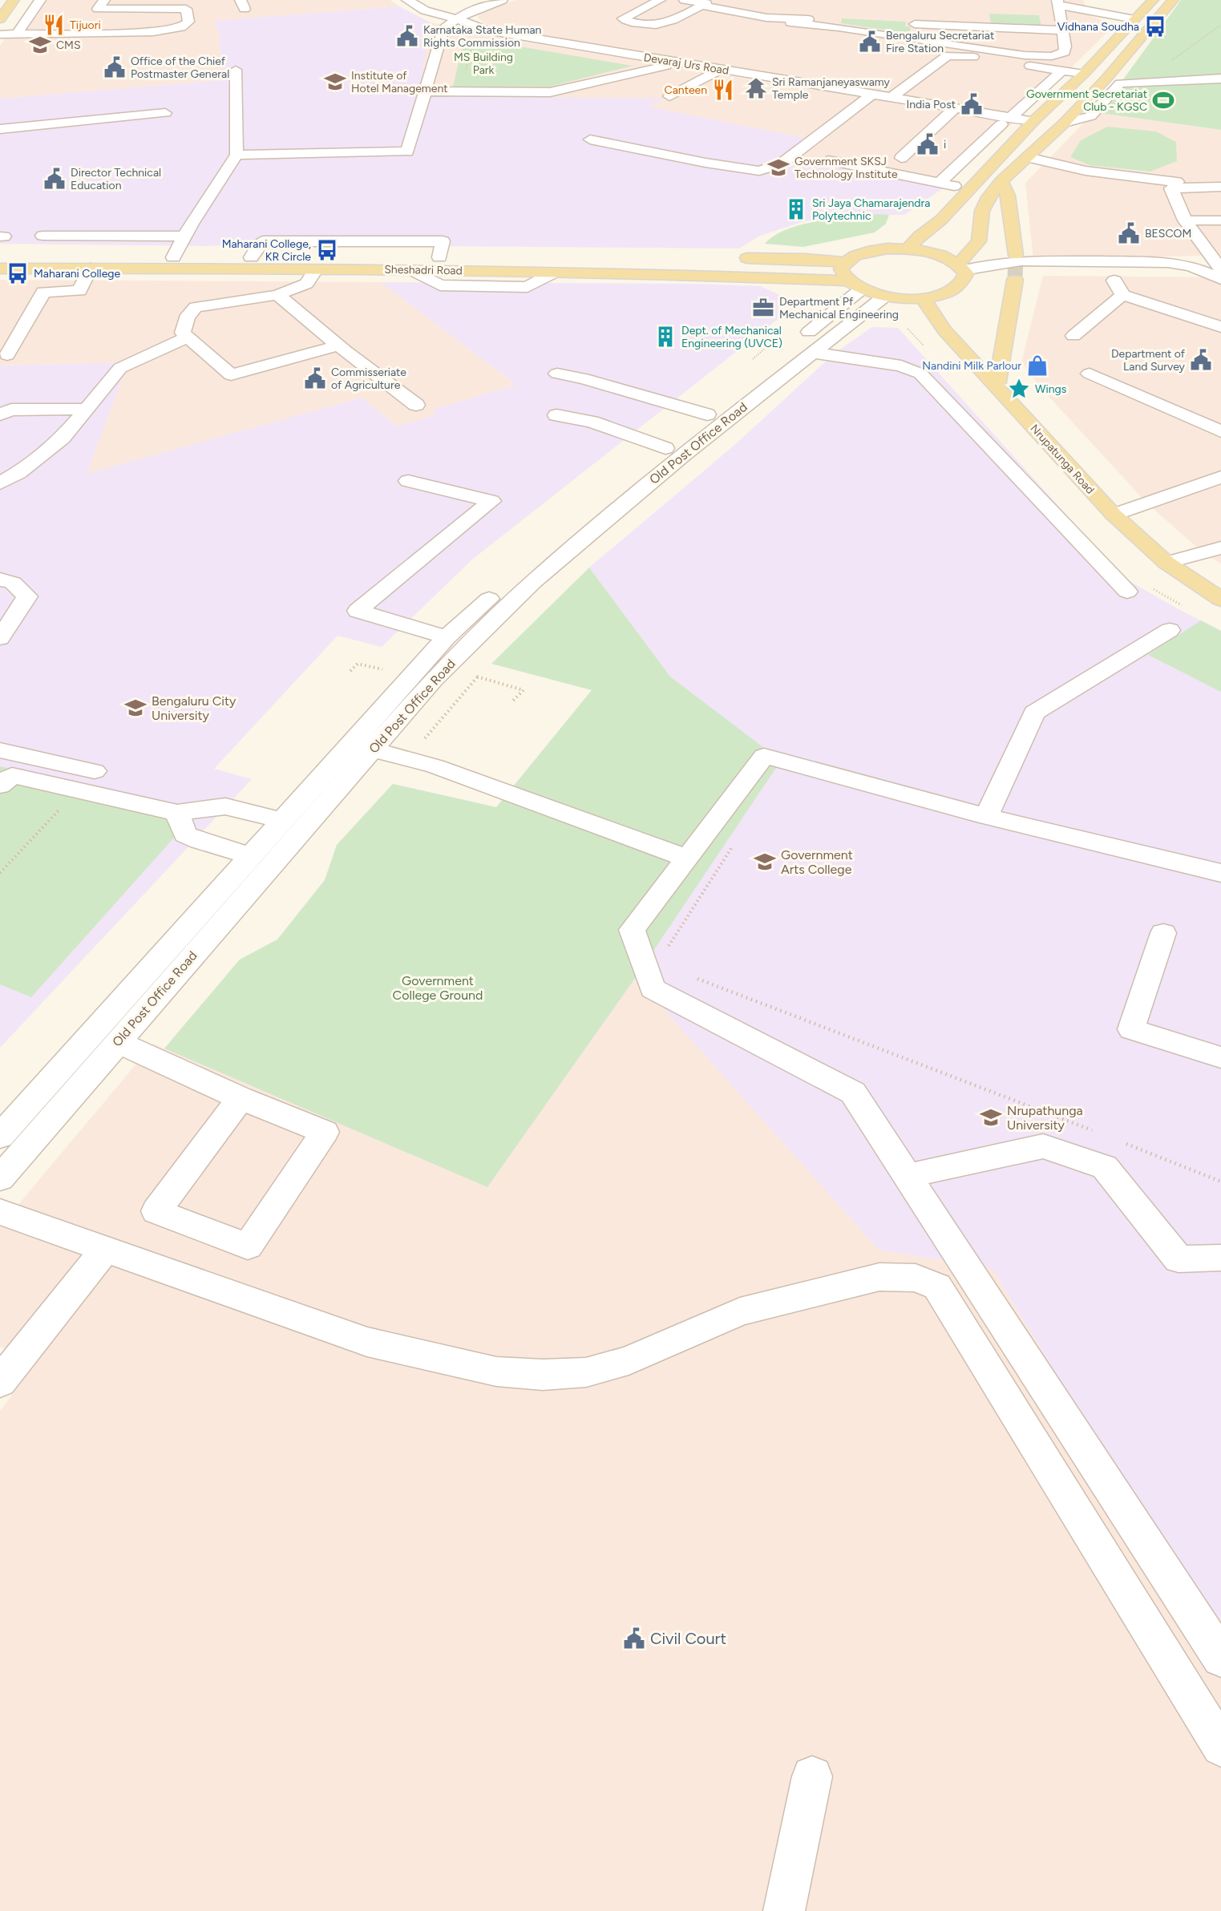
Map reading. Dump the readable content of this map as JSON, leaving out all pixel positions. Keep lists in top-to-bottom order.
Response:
{
  "streets": {
    "main road": ["Sheshadri Road", "Nrupatunga Road"],
    "street": ["Devaraj Urs Road", "Old Post Office Road"]
  },
  "parks": ["MS Building Park", "Government College Ground"],
  "places": {
    "restaurant": ["Tijuori", "Canteen"],
    "bus stop": ["Vidhana Soudha", "Maharani College, KR Circle", "Maharani College"],
    "public building": [
      "Karnataka State Human Rights Commission",
      "Bengaluru Secretariat Fire Station",
      "Office of the Chief Postmaster General",
      "India Post",
      "i",
      "Director Technical Education",
      "BESCOM",
      "Department of Land Survey",
      "Commisseriate of Agriculture",
      "Civil Court"
    ],
    "school or university": [
      "CMS",
      "Institute of Hotel Management",
      "Government SKSJ Technology Institute",
      "Bengaluru City University",
      "Government Arts College",
      "Nrupathunga University"
    ],
    "temple": ["Sri Ramanjaneyaswamy Temple"],
    "sports": ["Government Secretariat Club - KGSC"],
    "building": ["Sri Jaya Chamarajendra Polytechnic", "Dept. of Mechanical Engineering (UVCE)"],
    "office": ["Department Pf Mechanical Engineering"],
    "shop": ["Nandini Milk Parlour"],
    "place": ["Wings"]
  }
}
